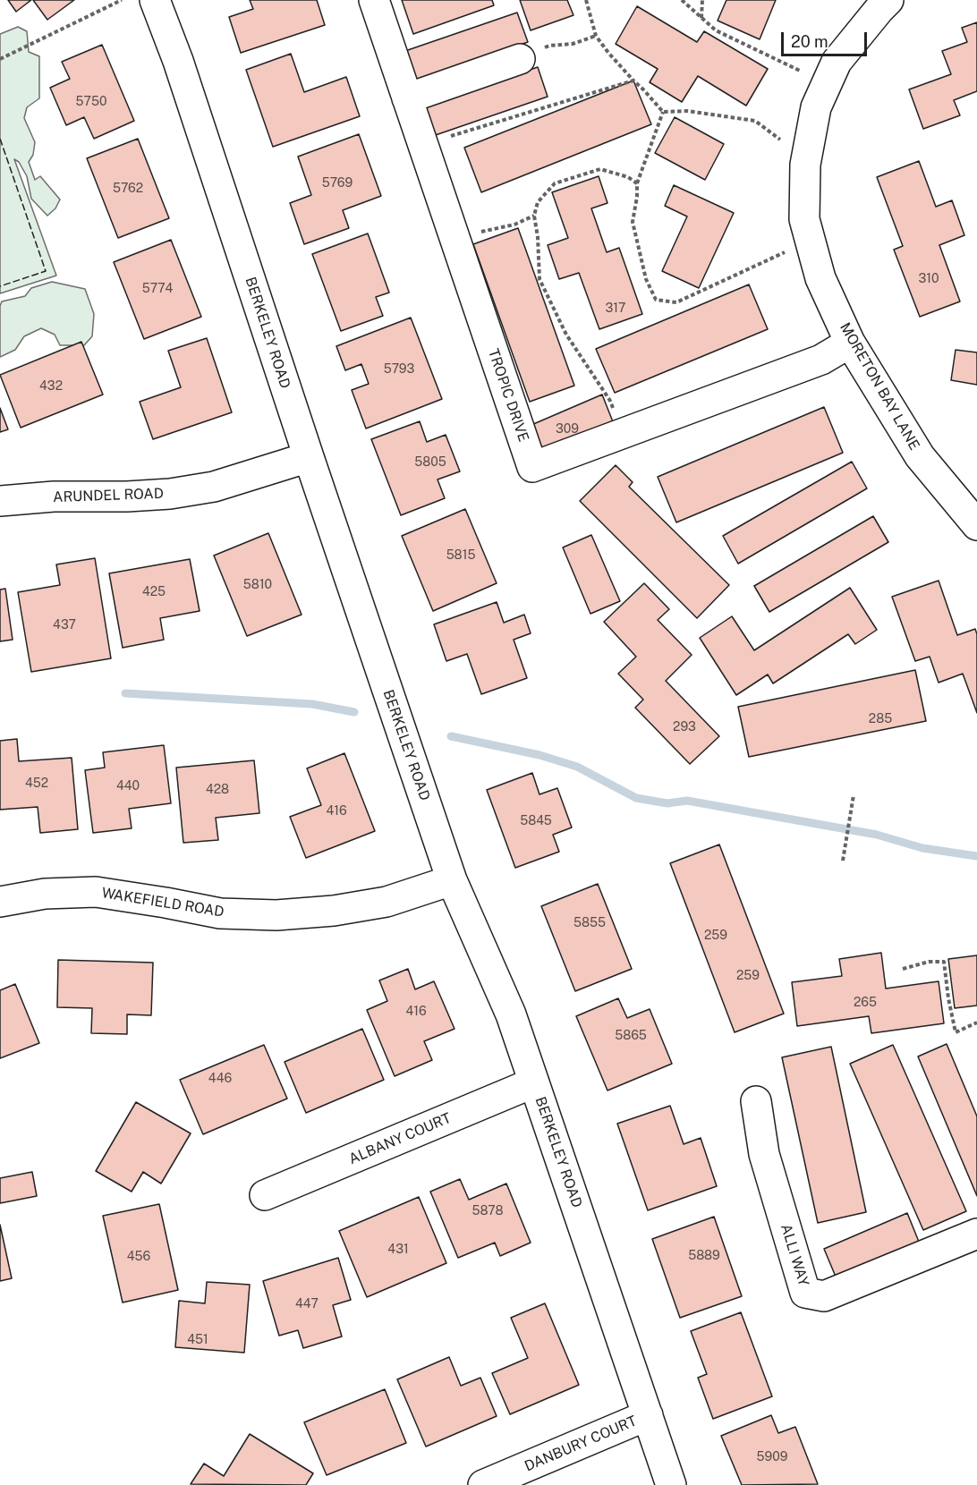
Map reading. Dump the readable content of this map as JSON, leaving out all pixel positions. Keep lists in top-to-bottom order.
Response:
{
  "streets": {
    "street": [
      "BERKELEY ROAD",
      "MORETON BAY LANE",
      "TROPIC DRIVE",
      "ARUNDEL ROAD",
      "WAKEFIELD ROAD",
      "ALBANY COURT",
      "ALLI WAY",
      "DANBURY COURT"
    ]
  },
  "crossings": [
    ["BERKELEY ROAD", "ARUNDEL ROAD"],
    ["BERKELEY ROAD", "WAKEFIELD ROAD"],
    ["BERKELEY ROAD", "ALBANY COURT"],
    ["BERKELEY ROAD", "DANBURY COURT"],
    ["MORETON BAY LANE", "TROPIC DRIVE"]
  ],
  "house_numbers": [
    "5750",
    "5769",
    "5762",
    "310",
    "5774",
    "317",
    "5793",
    "432",
    "309",
    "5805",
    "5815",
    "5810",
    "425",
    "437",
    "285",
    "293",
    "452",
    "440",
    "428",
    "416",
    "5845",
    "5855",
    "259",
    "259",
    "265",
    "416",
    "5865",
    "446",
    "5878",
    "431",
    "5889",
    "456",
    "447",
    "451",
    "5909"
  ],
  "scale_bar": "20 m"
}
